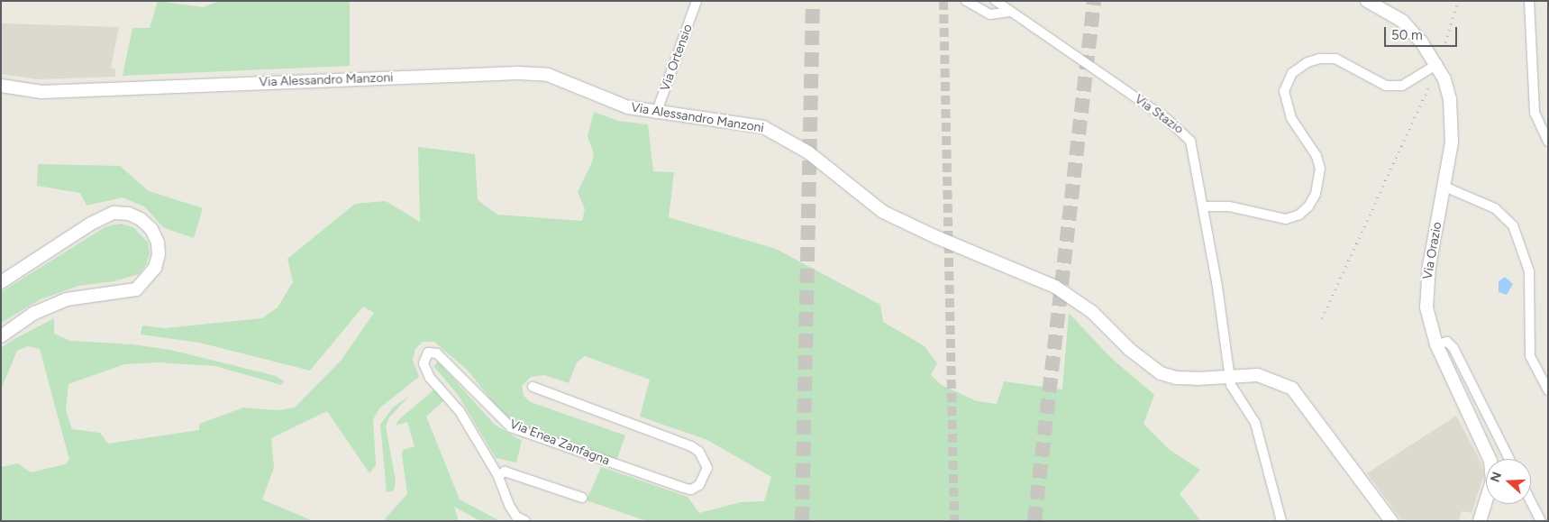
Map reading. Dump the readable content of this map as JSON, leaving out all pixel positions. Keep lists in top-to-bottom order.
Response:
{
  "streets": {
    "street": [
      "Via Ortensio",
      "Via Alessandro Manzoni",
      "Via Stazio",
      "Via Orazio",
      "Via Enea Zanfagna"
    ]
  },
  "crossings": [
    ["Via Ortensio", "Via Alessandro Manzoni"],
    ["Via Alessandro Manzoni", "Via Stazio"]
  ],
  "scale_bar": "50 m",
  "north": "left"
}
